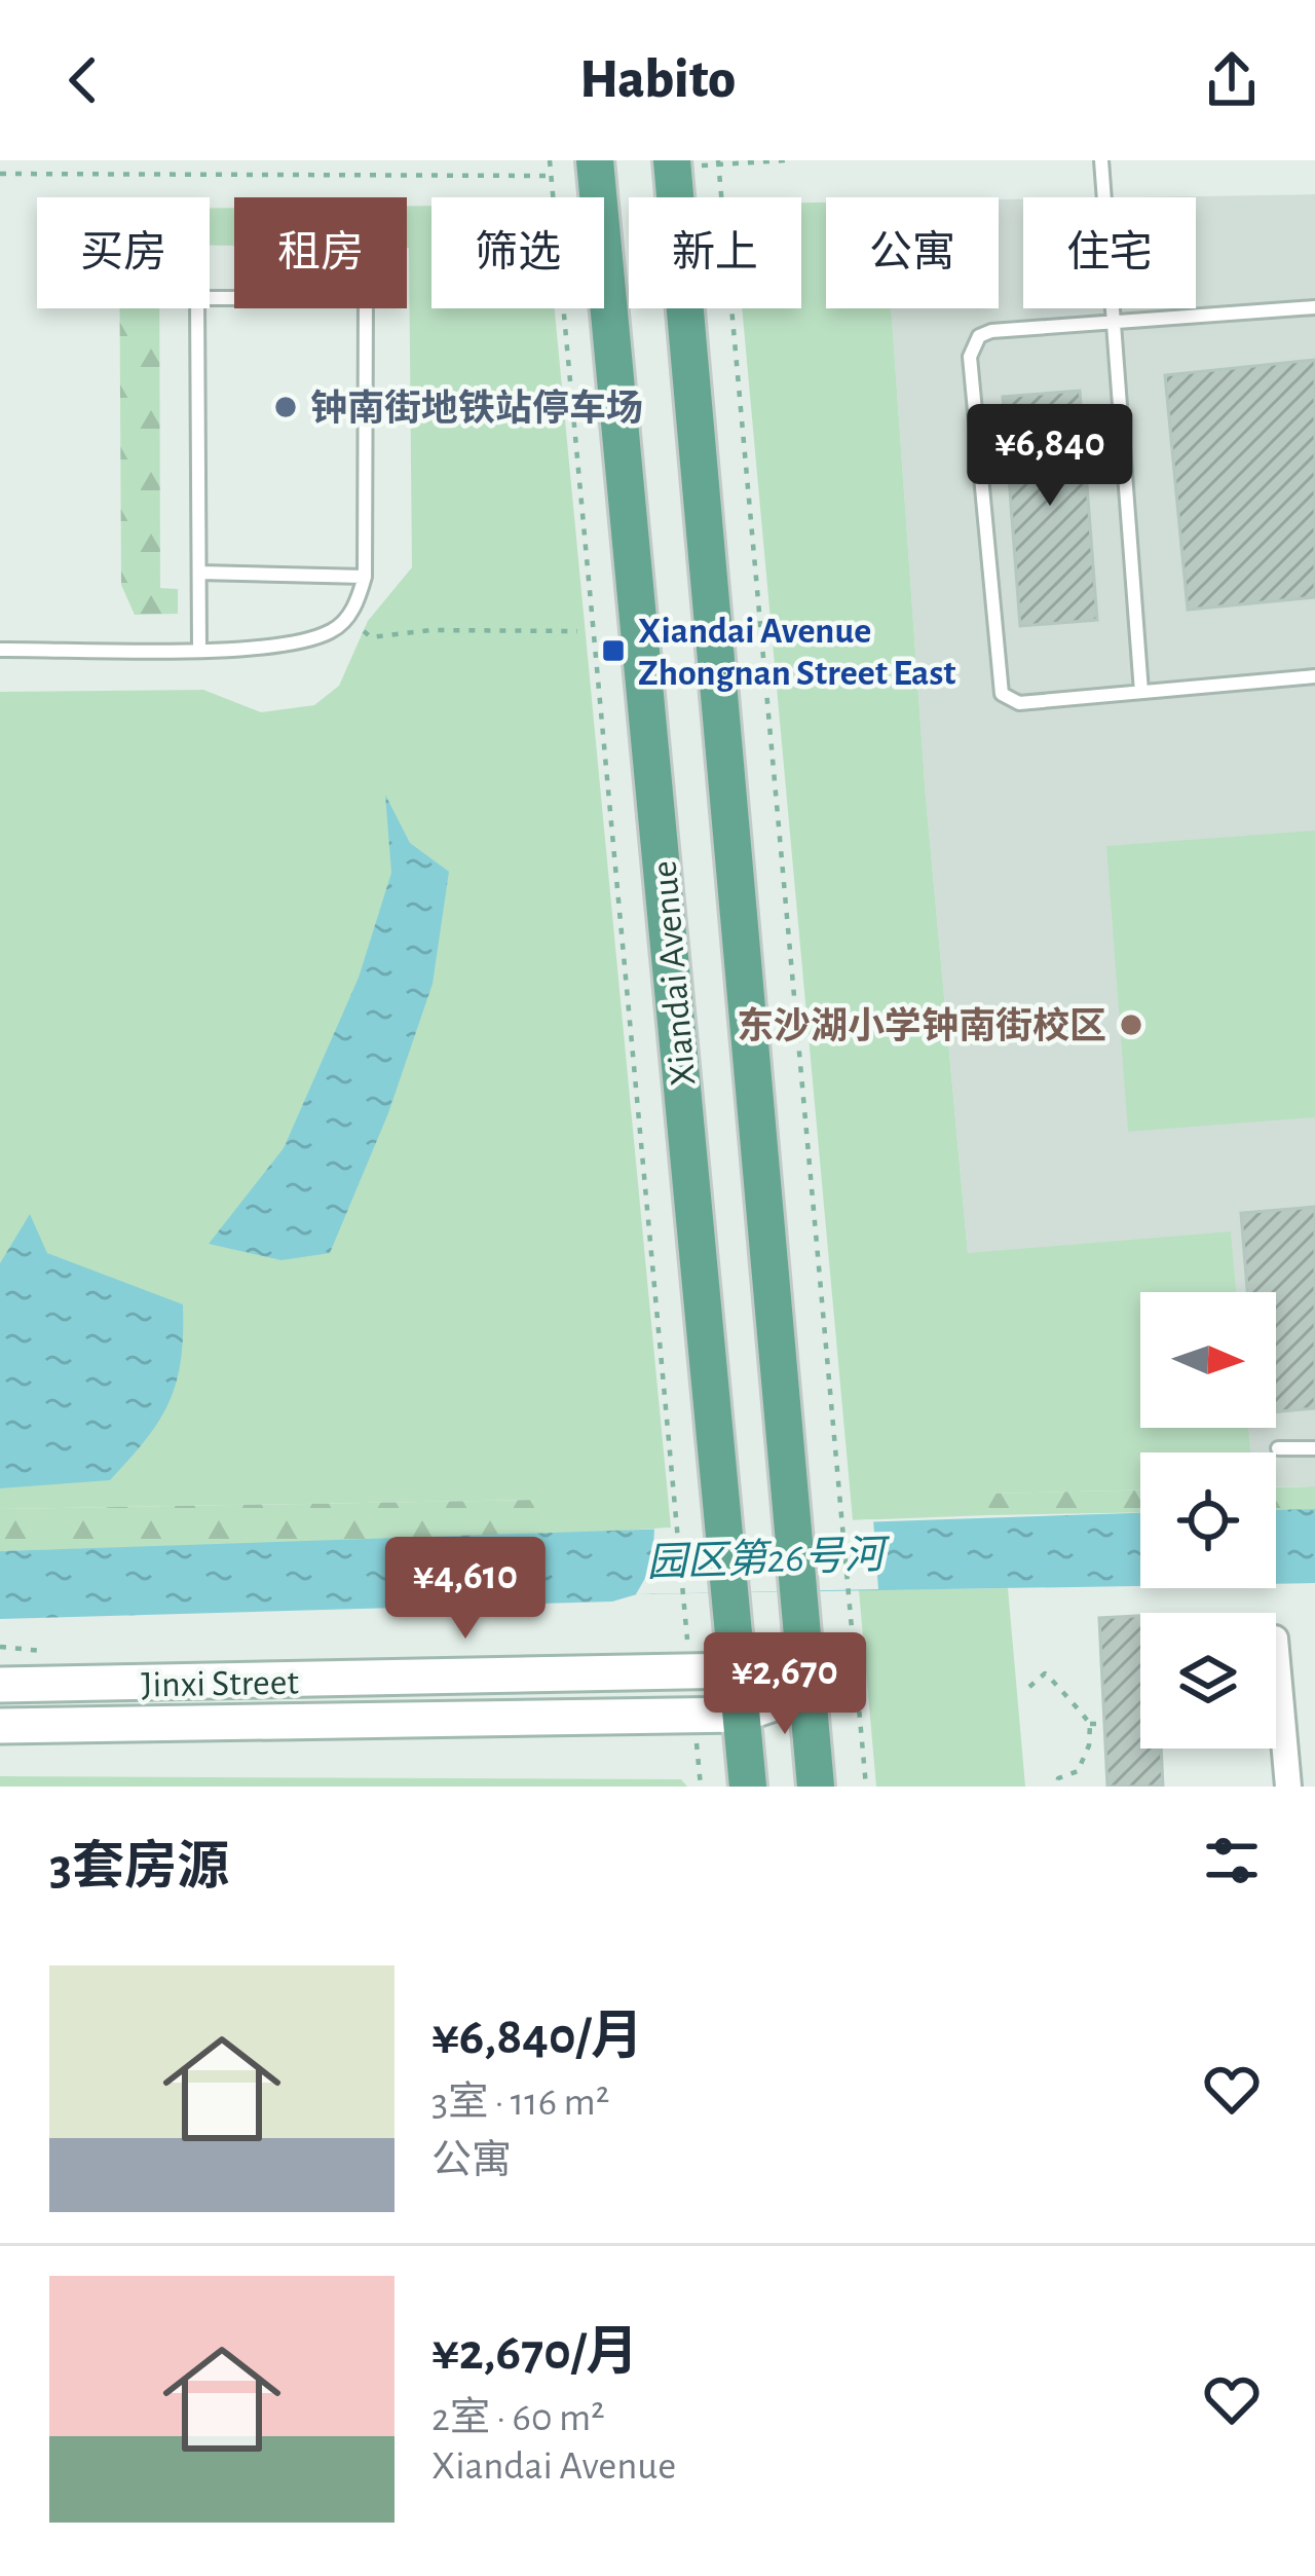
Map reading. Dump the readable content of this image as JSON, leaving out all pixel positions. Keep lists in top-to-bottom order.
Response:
{
  "streets": {
    "main road": ["Xiandai Avenue", "Jinxi Street"]
  },
  "crossings": [
    ["Xiandai Avenue", "Jinxi Street"]
  ],
  "water": ["园区第26号河"],
  "places": {
    "other": ["钟南街地铁站停车场", "东沙湖小学钟南街校区"],
    "transit": ["Xiandai Avenue Zhongnan Street East"]
  },
  "north": "right",
  "page": {
    "header": "Habito",
    "chip": [
      "买房",
      "租房",
      "筛选",
      "新上",
      "公寓",
      "住宅"
    ],
    "price": ["¥6,840", "¥4,610", "¥2,670"],
    "heading": "3套房源",
    "list": [
      {
        "name": "¥6,840/月",
        "note": "3室 · 116 m² · 公寓"
      },
      {
        "name": "¥2,670/月",
        "note": "2室 · 60 m² · Xiandai Avenue"
      }
    ]
  }
}
